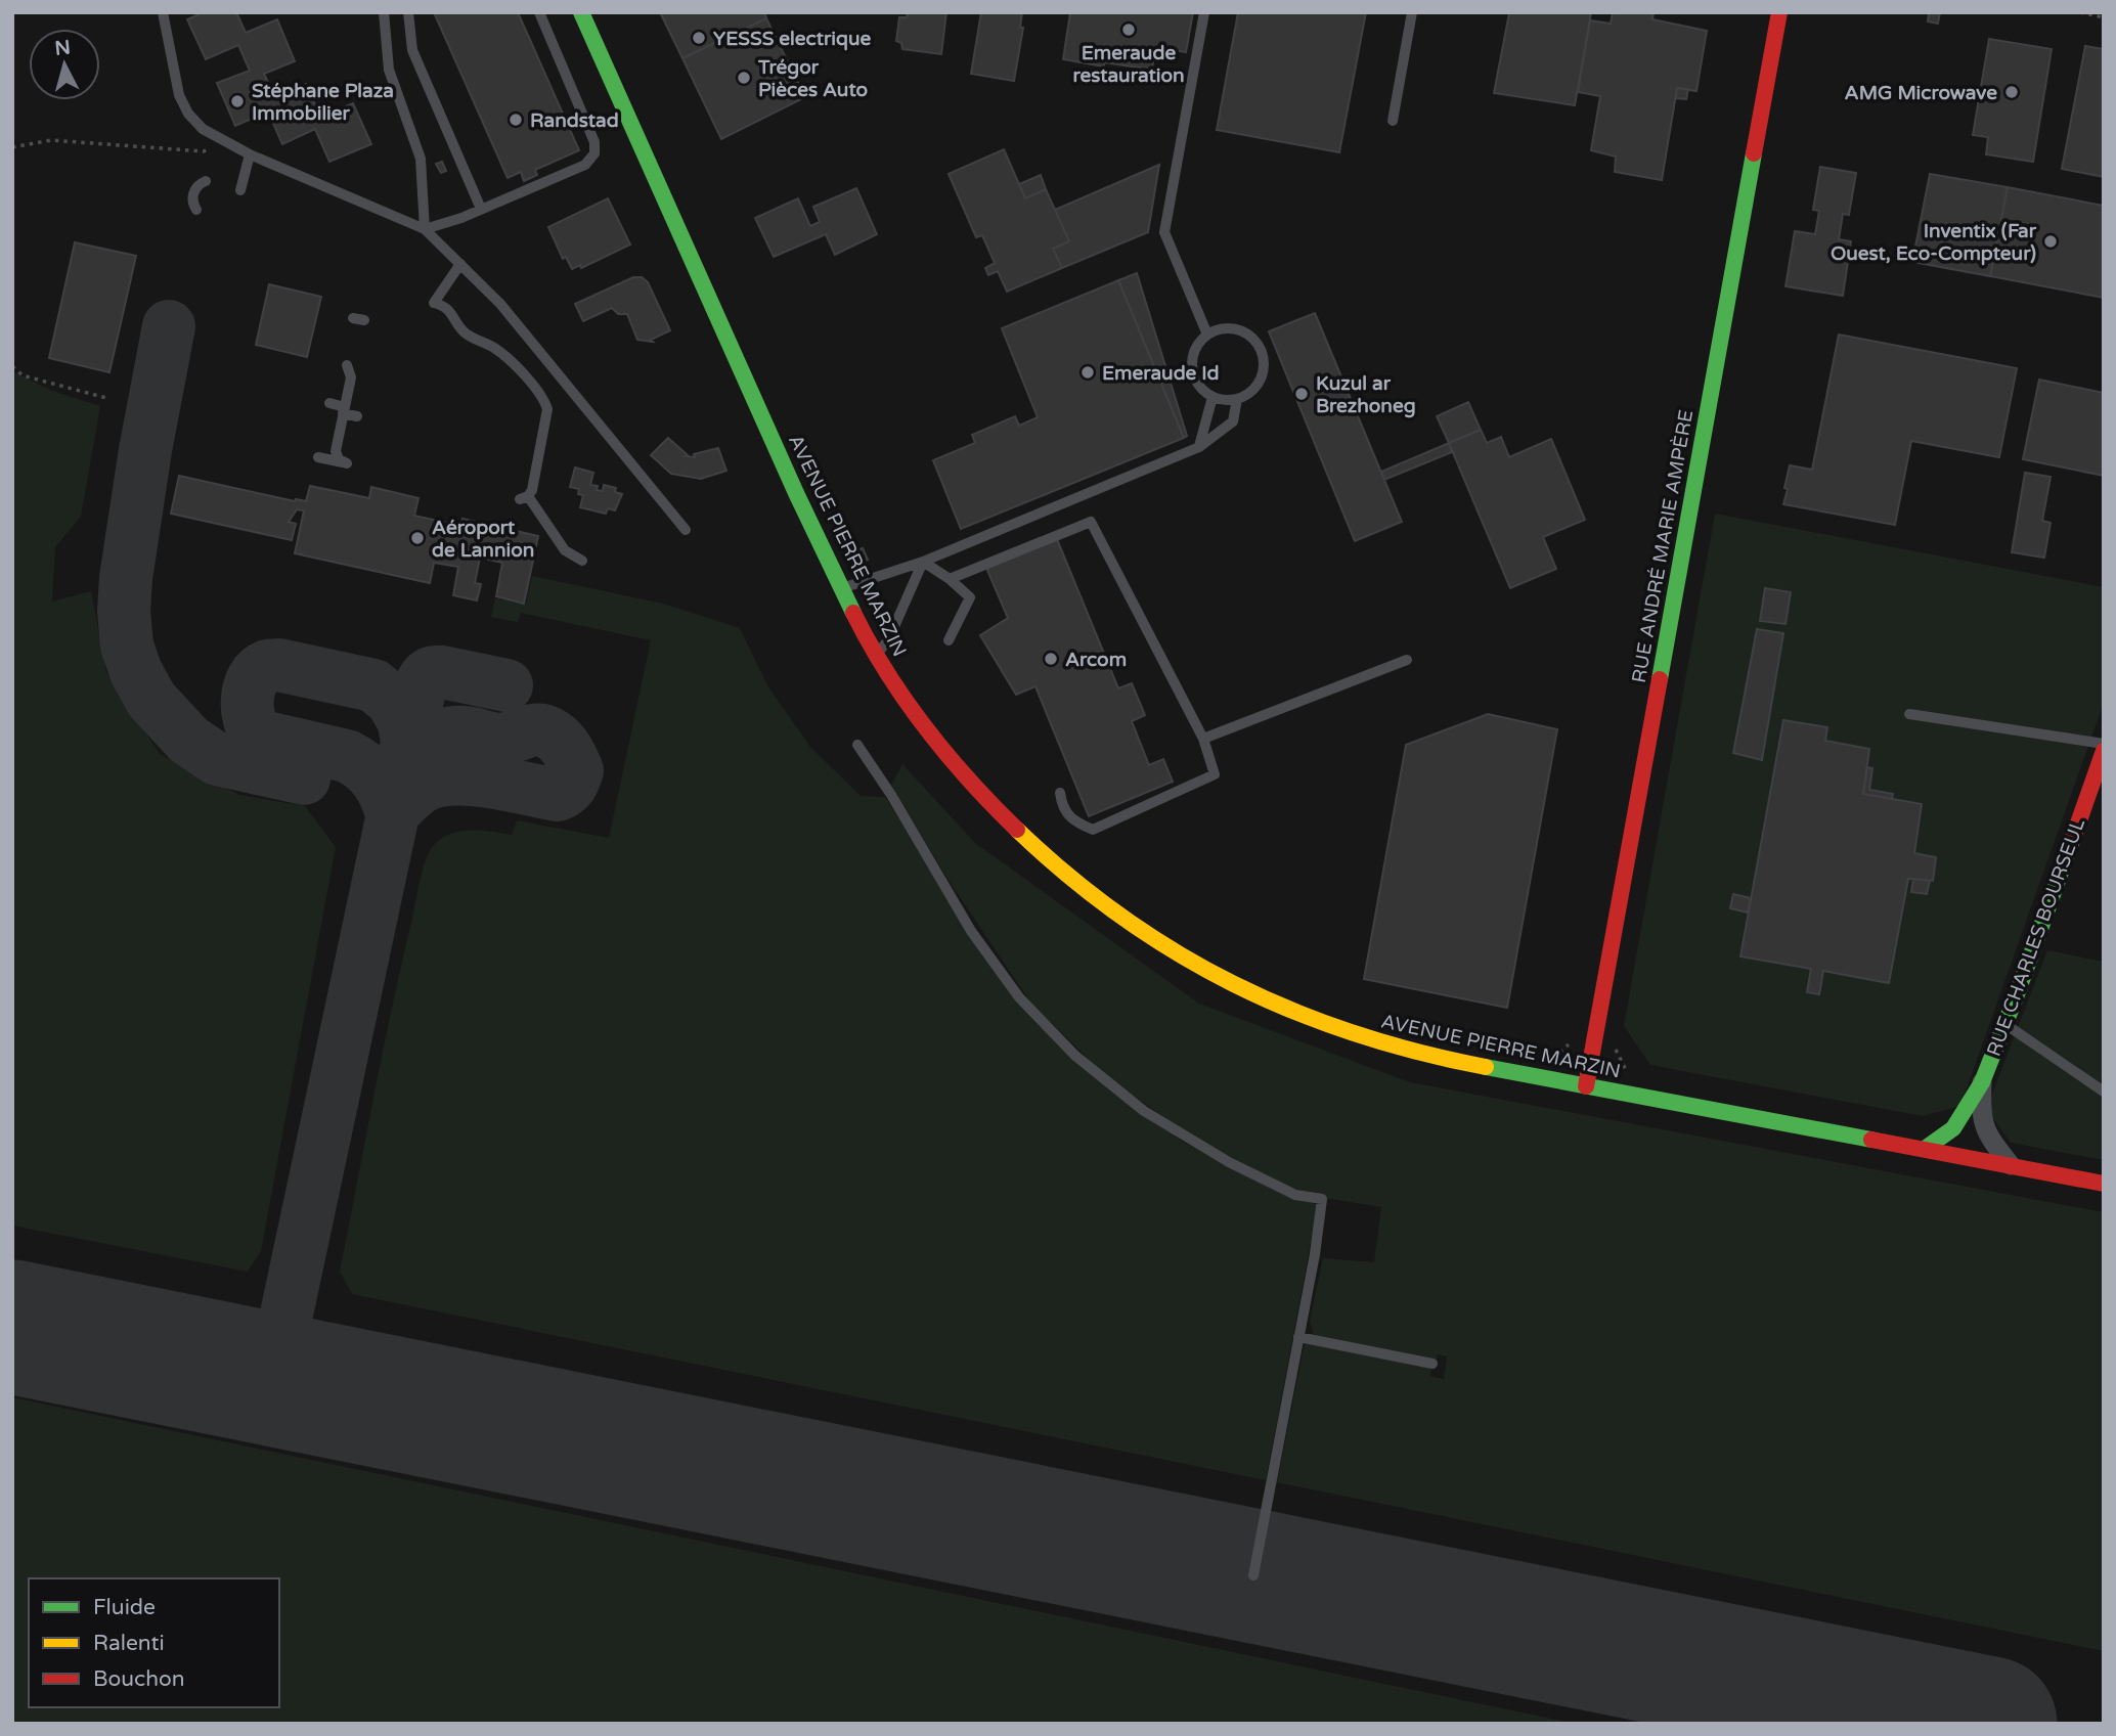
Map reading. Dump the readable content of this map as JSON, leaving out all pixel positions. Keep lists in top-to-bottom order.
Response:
{
  "streets": {
    "main road": ["AVENUE PIERRE MARZIN", "RUE ANDRÉ MARIE AMPÈRE", "RUE CHARLES BOURSEUL"]
  },
  "crossings": [
    ["AVENUE PIERRE MARZIN", "RUE ANDRÉ MARIE AMPÈRE"],
    ["AVENUE PIERRE MARZIN", "RUE CHARLES BOURSEUL"]
  ],
  "places": [
    "Emeraude restauration",
    "YESSS electrique",
    "Trégor Pièces Auto",
    "AMG Microwave",
    "Stéphane Plaza Immobilier",
    "Randstad",
    "Inventix (Far Ouest, Eco-Compteur)",
    "Emeraude Id",
    "Kuzul ar Brezhoneg",
    "Aéroport de Lannion",
    "Arcom"
  ],
  "legend": ["Fluide", "Ralenti", "Bouchon"],
  "north": "top"
}
